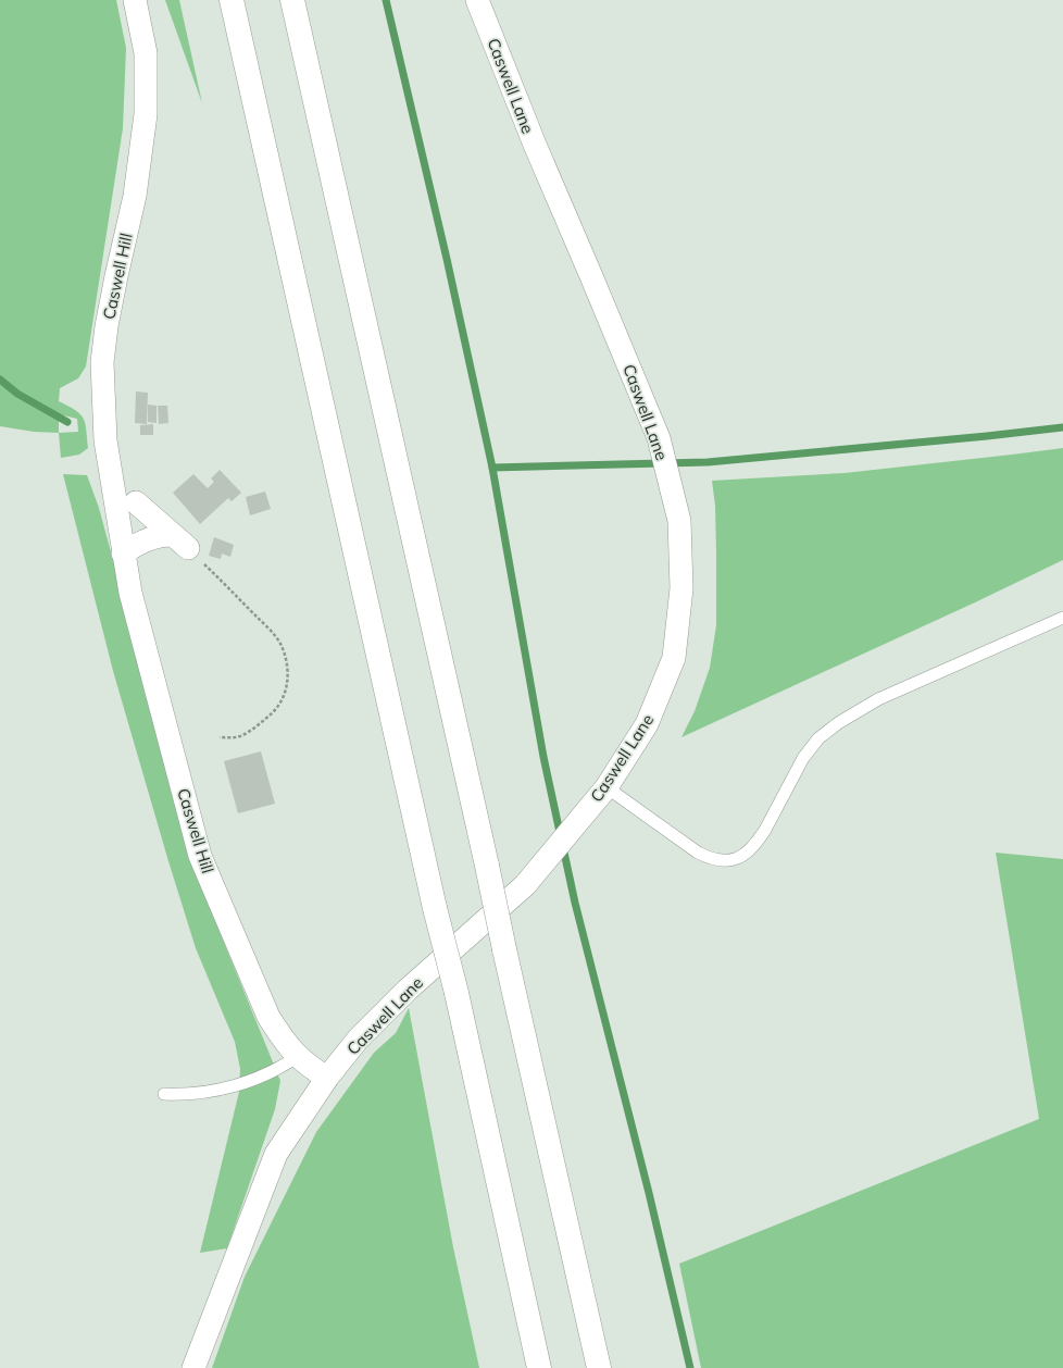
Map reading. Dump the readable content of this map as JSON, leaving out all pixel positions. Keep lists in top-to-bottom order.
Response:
{
  "streets": {
    "street": ["Caswell Lane", "Caswell Hill"]
  },
  "crossings": [
    ["Caswell Lane", "Caswell Hill"]
  ]
}
